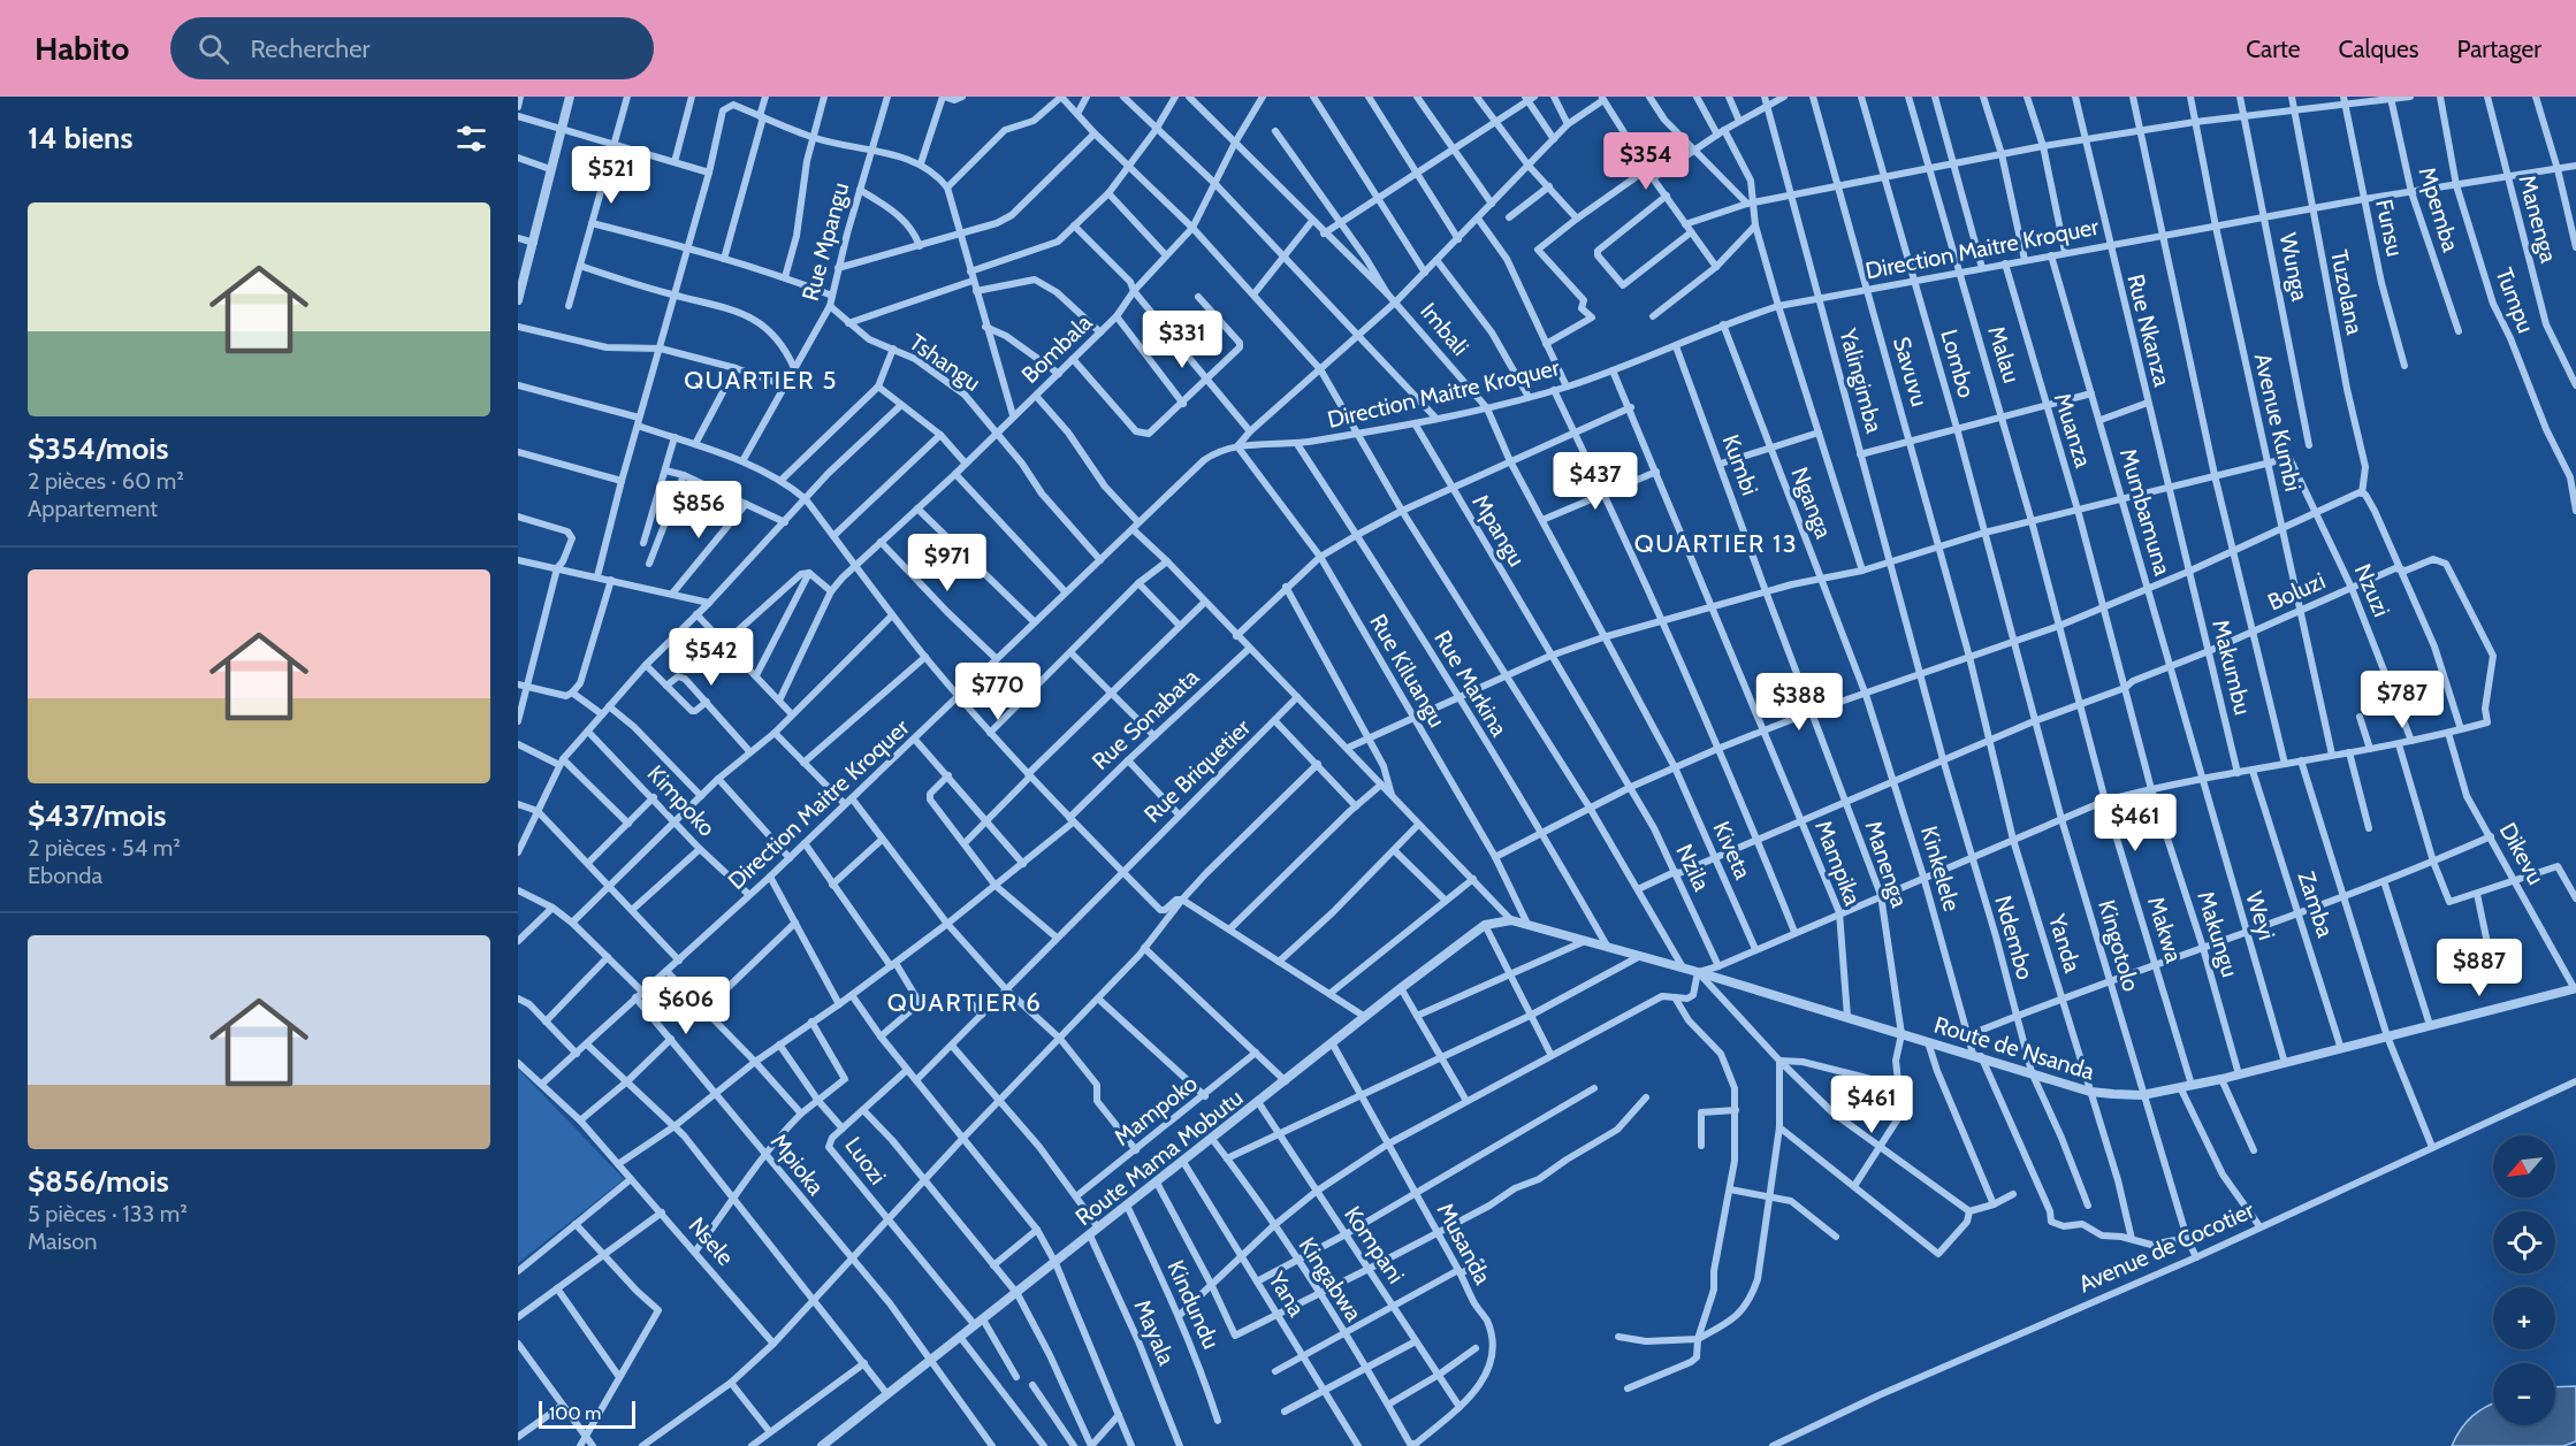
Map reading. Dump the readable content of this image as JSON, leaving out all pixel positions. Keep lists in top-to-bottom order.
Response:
{
  "streets": {
    "street": [
      "Mpemba",
      "Manenga",
      "Funsu",
      "Rue Mpangu",
      "Direction Maitre Kroquer",
      "Wunga",
      "Tuzolana",
      "Tumpu",
      "Imbali",
      "Rue Nkanza",
      "Bombala",
      "Malau",
      "Tshangu",
      "Lombo",
      "Savuvu",
      "Yalingimba",
      "Avenue Kumbi",
      "Muanza",
      "Kumbi",
      "Nganga",
      "Mumbamuna",
      "Mpangu",
      "Nzuzi",
      "Boluzi",
      "Makumbu",
      "Rue Kiluangu",
      "Rue Markina",
      "Rue Sonabata",
      "Rue Briquetier",
      "Kimpoko",
      "Kiveta",
      "Dikevu",
      "Mampika",
      "Nzila",
      "Kinkelele",
      "Zamba",
      "Weyi",
      "Makwa",
      "Makungu",
      "Ndembo",
      "Yanda",
      "Kingotolo",
      "Route de Nsanda",
      "Mampoko",
      "Route Mama Mobutu",
      "Luozi",
      "Mpioka",
      "Nsele",
      "Musanda",
      "Kompani",
      "Avenue de Cocotier",
      "Kingabwa",
      "Yana",
      "Kindundu",
      "Mayala"
    ]
  },
  "crossings": [
    ["Mpemba", "Direction Maitre Kroquer"],
    ["Manenga", "Direction Maitre Kroquer"],
    ["Manenga", "Kumbi"],
    ["Manenga", "Boluzi"],
    ["Manenga", "Route de Nsanda"],
    ["Funsu", "Direction Maitre Kroquer"],
    ["Rue Mpangu", "Tshangu"],
    ["Direction Maitre Kroquer", "Wunga"],
    ["Direction Maitre Kroquer", "Tuzolana"],
    ["Direction Maitre Kroquer", "Tumpu"],
    ["Direction Maitre Kroquer", "Imbali"],
    ["Direction Maitre Kroquer", "Rue Nkanza"],
    ["Direction Maitre Kroquer", "Malau"],
    ["Direction Maitre Kroquer", "Tshangu"],
    ["Direction Maitre Kroquer", "Lombo"],
    ["Direction Maitre Kroquer", "Savuvu"],
    ["Direction Maitre Kroquer", "Yalingimba"],
    ["Direction Maitre Kroquer", "Avenue Kumbi"],
    ["Direction Maitre Kroquer", "Muanza"],
    ["Direction Maitre Kroquer", "Kumbi"],
    ["Direction Maitre Kroquer", "Nganga"],
    ["Direction Maitre Kroquer", "Mumbamuna"],
    ["Direction Maitre Kroquer", "Mpangu"],
    ["Direction Maitre Kroquer", "Rue Kiluangu"],
    ["Direction Maitre Kroquer", "Rue Markina"],
    ["Direction Maitre Kroquer", "Kimpoko"],
    ["Direction Maitre Kroquer", "Mampika"],
    ["Direction Maitre Kroquer", "Mpioka"],
    ["Direction Maitre Kroquer", "Nsele"],
    ["Imbali", "Kiveta"],
    ["Rue Nkanza", "Makumbu"],
    ["Bombala", "Tshangu"],
    ["Malau", "Makwa"],
    ["Lombo", "Kingotolo"],
    ["Savuvu", "Yanda"],
    ["Yalingimba", "Ndembo"],
    ["Avenue Kumbi", "Nzuzi"],
    ["Avenue Kumbi", "Boluzi"],
    ["Muanza", "Makungu"],
    ["Nganga", "Kinkelele"],
    ["Mumbamuna", "Boluzi"],
    ["Mumbamuna", "Weyi"],
    ["Mpangu", "Nzila"],
    ["Nzuzi", "Boluzi"],
    ["Boluzi", "Makumbu"],
    ["Boluzi", "Kiveta"],
    ["Boluzi", "Mampika"],
    ["Boluzi", "Nzila"],
    ["Boluzi", "Kinkelele"],
    ["Boluzi", "Makwa"],
    ["Boluzi", "Makungu"],
    ["Boluzi", "Ndembo"],
    ["Boluzi", "Yanda"],
    ["Boluzi", "Kingotolo"],
    ["Rue Kiluangu", "Route de Nsanda"],
    ["Rue Kiluangu", "Route Mama Mobutu"],
    ["Rue Markina", "Route de Nsanda"],
    ["Rue Sonabata", "Mpioka"],
    ["Rue Sonabata", "Nsele"],
    ["Dikevu", "Route de Nsanda"],
    ["Mampika", "Route de Nsanda"],
    ["Kinkelele", "Yanda"],
    ["Kinkelele", "Route de Nsanda"],
    ["Zamba", "Route de Nsanda"],
    ["Weyi", "Route de Nsanda"],
    ["Makwa", "Route de Nsanda"],
    ["Makungu", "Route de Nsanda"],
    ["Ndembo", "Route de Nsanda"],
    ["Yanda", "Route de Nsanda"],
    ["Kingotolo", "Route de Nsanda"],
    ["Kingotolo", "Avenue de Cocotier"],
    ["Route de Nsanda", "Route Mama Mobutu"],
    ["Route Mama Mobutu", "Mpioka"],
    ["Route Mama Mobutu", "Nsele"],
    ["Route Mama Mobutu", "Musanda"],
    ["Route Mama Mobutu", "Kompani"],
    ["Route Mama Mobutu", "Kingabwa"],
    ["Route Mama Mobutu", "Yana"],
    ["Route Mama Mobutu", "Kindundu"],
    ["Route Mama Mobutu", "Mayala"],
    ["Musanda", "Kompani"],
    ["Musanda", "Kingabwa"]
  ],
  "districts": ["QUARTIER 5", "QUARTIER 13", "QUARTIER 6"],
  "scale_bar": "100 m",
  "north": "bottom left",
  "page": {
    "header": "Habito",
    "search": "Rechercher",
    "nav": ["Carte", "Calques", "Partager"],
    "heading": "14 biens",
    "price": [
      "$354",
      "$521",
      "$331",
      "$437",
      "$856",
      "$971",
      "$542",
      "$770",
      "$787",
      "$388",
      "$461",
      "$887",
      "$606",
      "$461"
    ],
    "list": [
      {
        "name": "$354/mois",
        "note": "2 pièces · 60 m² · Appartement"
      },
      {
        "name": "$437/mois",
        "note": "2 pièces · 54 m² · Ebonda"
      },
      {
        "name": "$856/mois",
        "note": "5 pièces · 133 m² · Maison"
      }
    ],
    "map_buttons": ["+", "−"],
    "scale": "100 m"
  }
}
